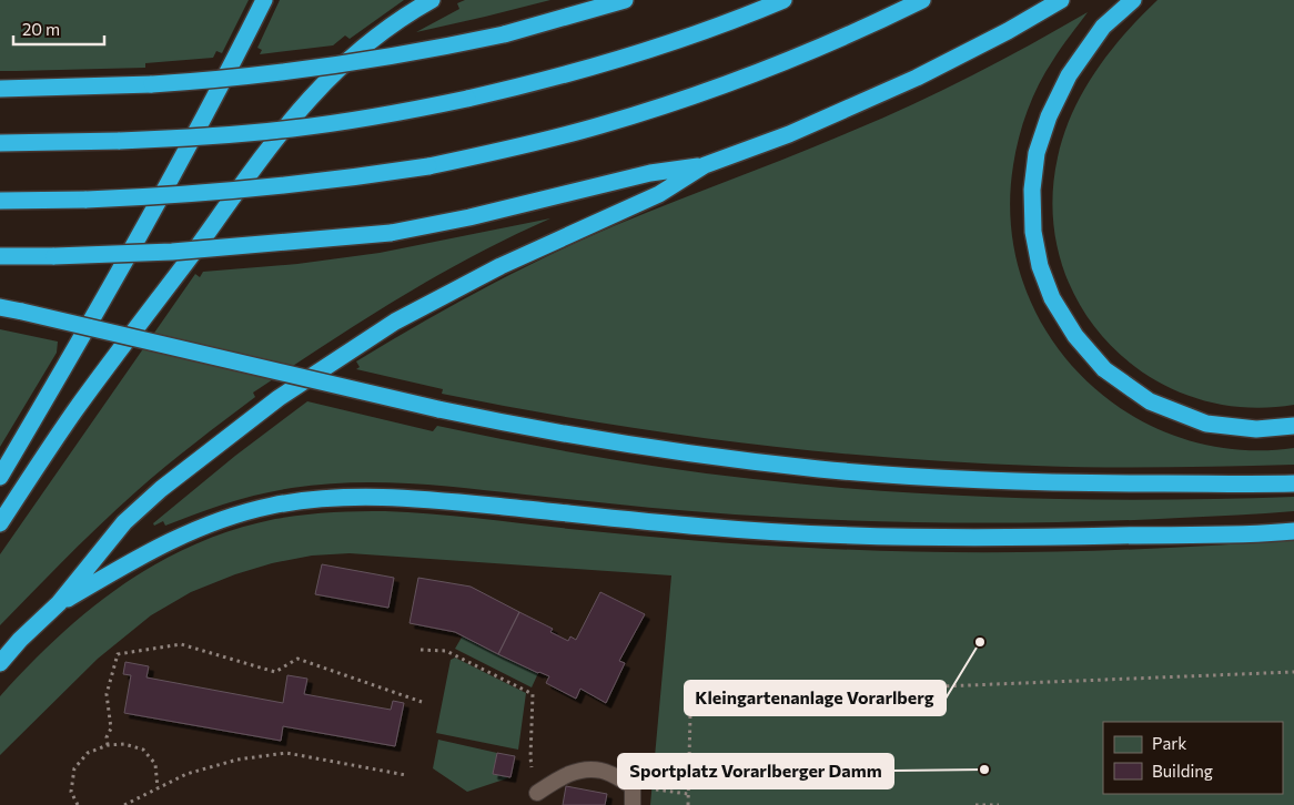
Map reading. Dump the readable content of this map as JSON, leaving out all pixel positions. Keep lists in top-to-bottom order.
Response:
{
  "places": ["Kleingartenanlage Vorarlberg", "Sportplatz Vorarlberger Damm"],
  "legend": ["Park", "Building"],
  "scale_bar": "20 m"
}
